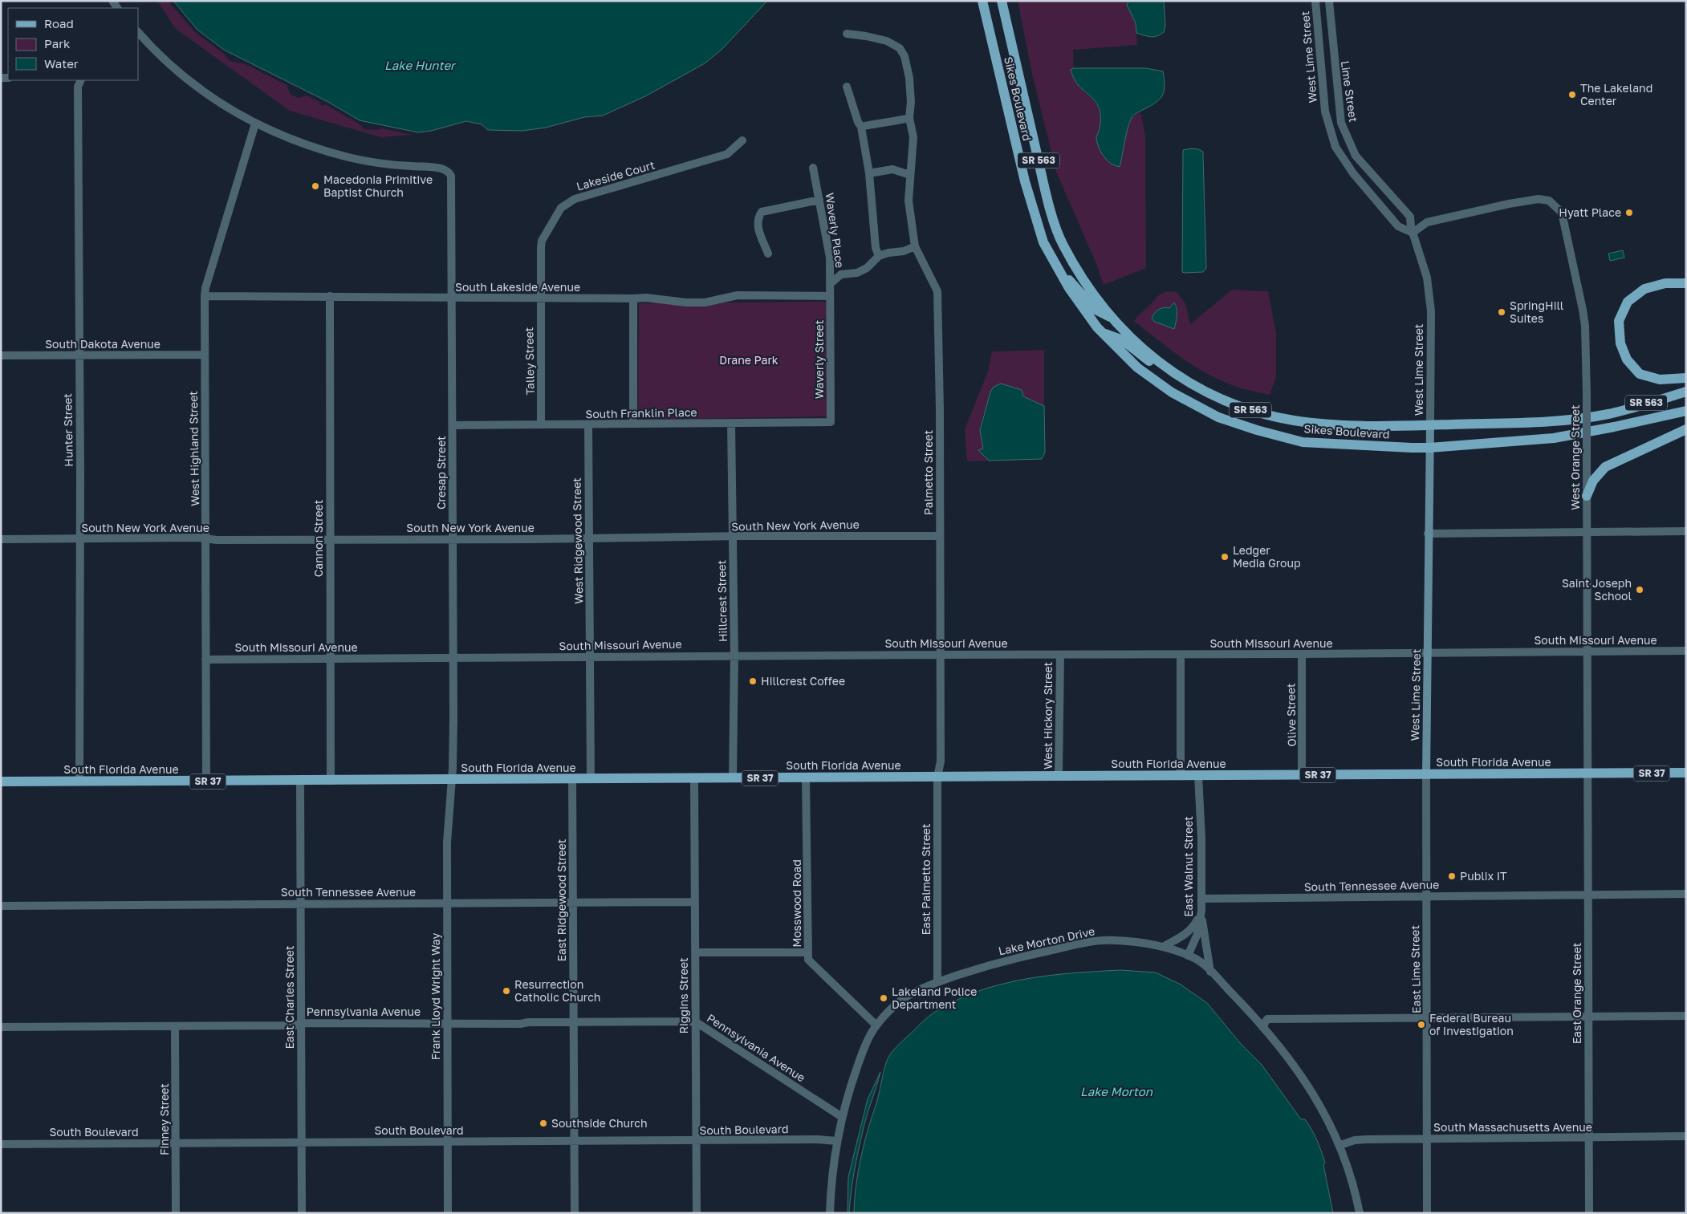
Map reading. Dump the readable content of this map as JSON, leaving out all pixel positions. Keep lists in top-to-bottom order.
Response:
{
  "streets": {
    "main road": [
      "West Lime Street",
      "Sikes Boulevard",
      "SR 563",
      "South Florida Avenue",
      "SR 37"
    ],
    "street": [
      "Lime Street",
      "Lakeside Court",
      "Waverly Place",
      "South Lakeside Avenue",
      "South Dakota Avenue",
      "Waverly Street",
      "Talley Street",
      "South Franklin Place",
      "Hunter Street",
      "West Highland Street",
      "West Orange Street",
      "Cresap Street",
      "Palmetto Street",
      "South New York Avenue",
      "Cannon Street",
      "West Ridgewood Street",
      "Hillcrest Street",
      "South Missouri Avenue",
      "Olive Street",
      "West Hickory Street",
      "East Walnut Street",
      "East Palmetto Street",
      "South Tennessee Avenue",
      "East Ridgewood Street",
      "Mosswood Road",
      "Lake Morton Drive",
      "East Lime Street",
      "East Orange Street",
      "Riggins Street",
      "Frank Lloyd Wright Way",
      "East Charles Street",
      "Pennsylvania Avenue",
      "Finney Street",
      "South Massachusetts Avenue",
      "South Boulevard"
    ]
  },
  "crossings": [
    ["West Lime Street", "Lime Street"],
    ["West Lime Street", "Sikes Boulevard"],
    ["West Lime Street", "West Orange Street"],
    ["West Lime Street", "South Missouri Avenue"],
    ["West Lime Street", "South Florida Avenue"],
    ["West Lime Street", "East Lime Street"],
    ["Lime Street", "West Orange Street"],
    ["Lakeside Court", "South Lakeside Avenue"],
    ["Lakeside Court", "Talley Street"],
    ["Waverly Place", "South Lakeside Avenue"],
    ["Waverly Place", "Waverly Street"],
    ["South Lakeside Avenue", "Waverly Street"],
    ["South Lakeside Avenue", "Talley Street"],
    ["South Lakeside Avenue", "West Highland Street"],
    ["South Lakeside Avenue", "Cresap Street"],
    ["South Lakeside Avenue", "Cannon Street"],
    ["South Dakota Avenue", "Hunter Street"],
    ["South Dakota Avenue", "West Highland Street"],
    ["Waverly Street", "South Franklin Place"],
    ["Talley Street", "South Franklin Place"],
    ["South Franklin Place", "Cresap Street"],
    ["South Franklin Place", "West Ridgewood Street"],
    ["South Franklin Place", "Hillcrest Street"],
    ["Hunter Street", "South New York Avenue"],
    ["Hunter Street", "South Florida Avenue"],
    ["West Highland Street", "Cresap Street"],
    ["West Highland Street", "South New York Avenue"],
    ["West Highland Street", "South Missouri Avenue"],
    ["West Highland Street", "South Florida Avenue"],
    ["West Orange Street", "South Missouri Avenue"],
    ["West Orange Street", "South Florida Avenue"],
    ["West Orange Street", "East Orange Street"],
    ["Cresap Street", "South New York Avenue"],
    ["Cresap Street", "South Missouri Avenue"],
    ["Cresap Street", "South Florida Avenue"],
    ["Cresap Street", "Frank Lloyd Wright Way"],
    ["Palmetto Street", "South New York Avenue"],
    ["Palmetto Street", "South Missouri Avenue"],
    ["Palmetto Street", "East Palmetto Street"],
    ["South New York Avenue", "Cannon Street"],
    ["South New York Avenue", "West Ridgewood Street"],
    ["South New York Avenue", "Hillcrest Street"],
    ["Cannon Street", "South Missouri Avenue"],
    ["Cannon Street", "South Florida Avenue"],
    ["West Ridgewood Street", "South Missouri Avenue"],
    ["West Ridgewood Street", "South Florida Avenue"],
    ["Hillcrest Street", "South Missouri Avenue"],
    ["Hillcrest Street", "South Florida Avenue"],
    ["South Missouri Avenue", "Olive Street"],
    ["South Missouri Avenue", "West Hickory Street"],
    ["South Missouri Avenue", "East Palmetto Street"],
    ["Olive Street", "South Florida Avenue"],
    ["West Hickory Street", "South Florida Avenue"],
    ["South Florida Avenue", "East Walnut Street"],
    ["South Florida Avenue", "East Palmetto Street"],
    ["South Florida Avenue", "East Ridgewood Street"],
    ["South Florida Avenue", "Mosswood Road"],
    ["South Florida Avenue", "East Lime Street"],
    ["South Florida Avenue", "East Orange Street"],
    ["South Florida Avenue", "Riggins Street"],
    ["South Florida Avenue", "Frank Lloyd Wright Way"],
    ["South Florida Avenue", "East Charles Street"],
    ["East Walnut Street", "South Tennessee Avenue"],
    ["East Walnut Street", "Lake Morton Drive"],
    ["East Palmetto Street", "Lake Morton Drive"],
    ["South Tennessee Avenue", "East Ridgewood Street"],
    ["South Tennessee Avenue", "East Lime Street"],
    ["South Tennessee Avenue", "East Orange Street"],
    ["South Tennessee Avenue", "Riggins Street"],
    ["South Tennessee Avenue", "Frank Lloyd Wright Way"],
    ["South Tennessee Avenue", "East Charles Street"],
    ["East Ridgewood Street", "Pennsylvania Avenue"],
    ["East Ridgewood Street", "South Boulevard"],
    ["Mosswood Road", "Lake Morton Drive"],
    ["Lake Morton Drive", "Pennsylvania Avenue"],
    ["Lake Morton Drive", "South Massachusetts Avenue"],
    ["Lake Morton Drive", "South Boulevard"],
    ["East Lime Street", "South Massachusetts Avenue"],
    ["East Orange Street", "South Massachusetts Avenue"],
    ["Riggins Street", "Pennsylvania Avenue"],
    ["Riggins Street", "South Boulevard"],
    ["Frank Lloyd Wright Way", "Pennsylvania Avenue"],
    ["Frank Lloyd Wright Way", "South Boulevard"],
    ["East Charles Street", "Pennsylvania Avenue"],
    ["East Charles Street", "South Boulevard"],
    ["Pennsylvania Avenue", "Finney Street"],
    ["Finney Street", "South Boulevard"]
  ],
  "water": ["Lake Hunter", "Lake Morton"],
  "parks": ["Drane Park"],
  "places": [
    "The Lakeland Center",
    "Macedonia Primitive Baptist Church",
    "Hyatt Place",
    "SpringHill Suites",
    "Ledger Media Group",
    "Saint Joseph School",
    "Hillcrest Coffee",
    "Publix IT",
    "Resurrection Catholic Church",
    "Lakeland Police Department",
    "Federal Bureau of Investigation",
    "Southside Church"
  ],
  "legend": ["Road", "Park", "Water"]
}
